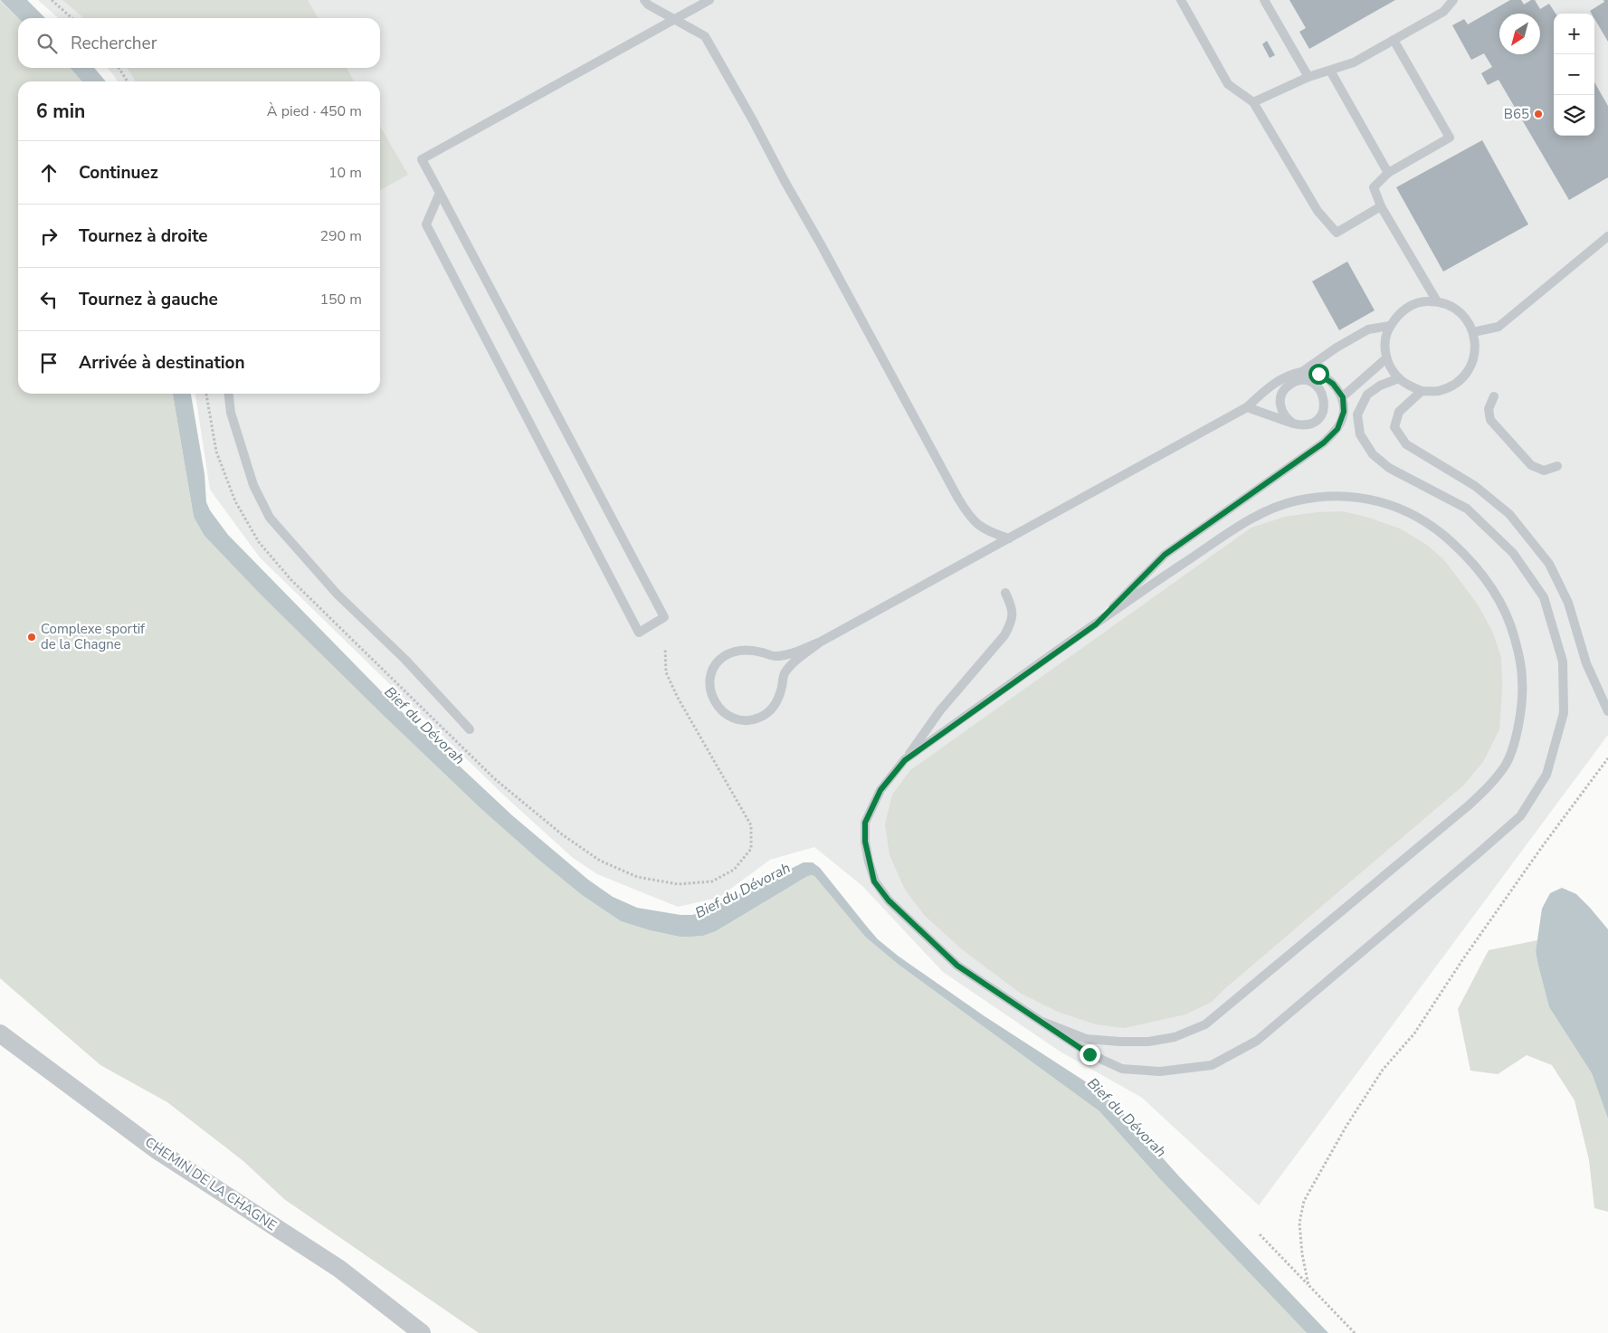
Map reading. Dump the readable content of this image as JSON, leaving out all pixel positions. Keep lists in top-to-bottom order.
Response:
{
  "streets": {
    "street": ["CHEMIN DE LA CHAGNE"]
  },
  "water": ["Bief du Dévorah"],
  "places": ["B65", "Complexe sportif de la Chagne"],
  "north": "bottom left",
  "page": {
    "map_buttons": ["+", "−"],
    "search": "Rechercher",
    "heading": ["6 min", "À pied · 450 m"],
    "list": [
      ["Continuez", "10 m"],
      ["Tournez à droite", "290 m"],
      ["Tournez à gauche", "150 m"],
      "Arrivée à destination"
    ]
  }
}
